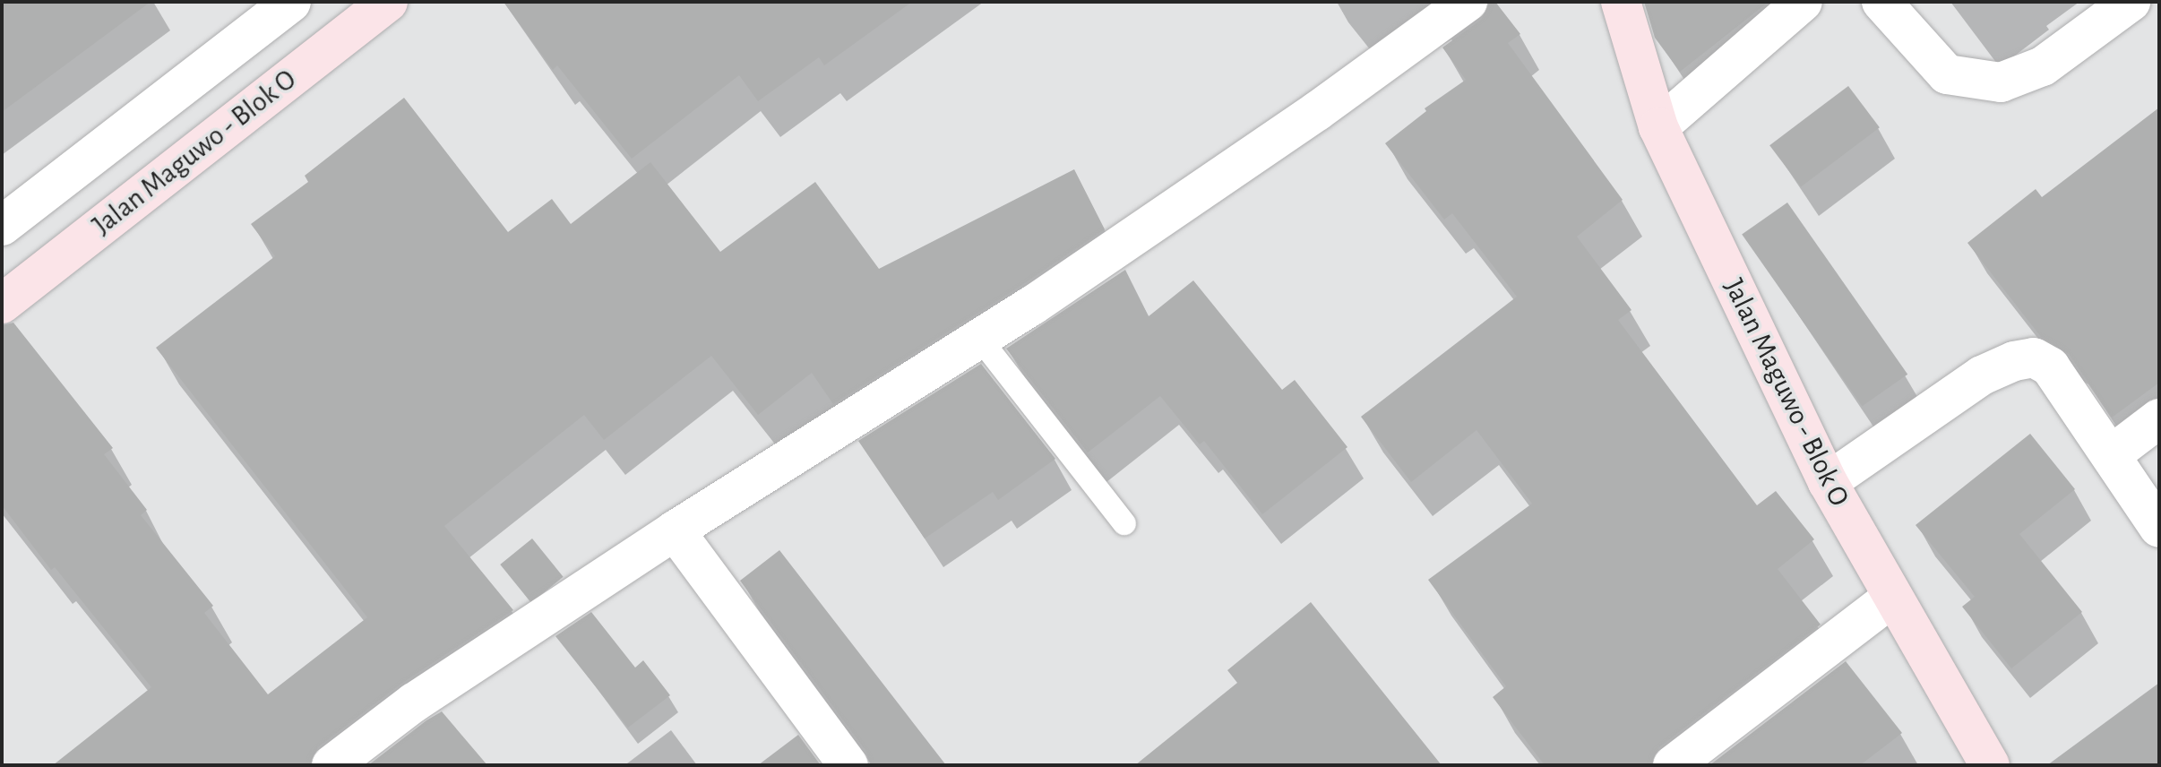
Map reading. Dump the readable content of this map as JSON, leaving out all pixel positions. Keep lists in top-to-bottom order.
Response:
{
  "streets": {
    "main road": ["Jalan Maguwo - Blok O"]
  }
}
